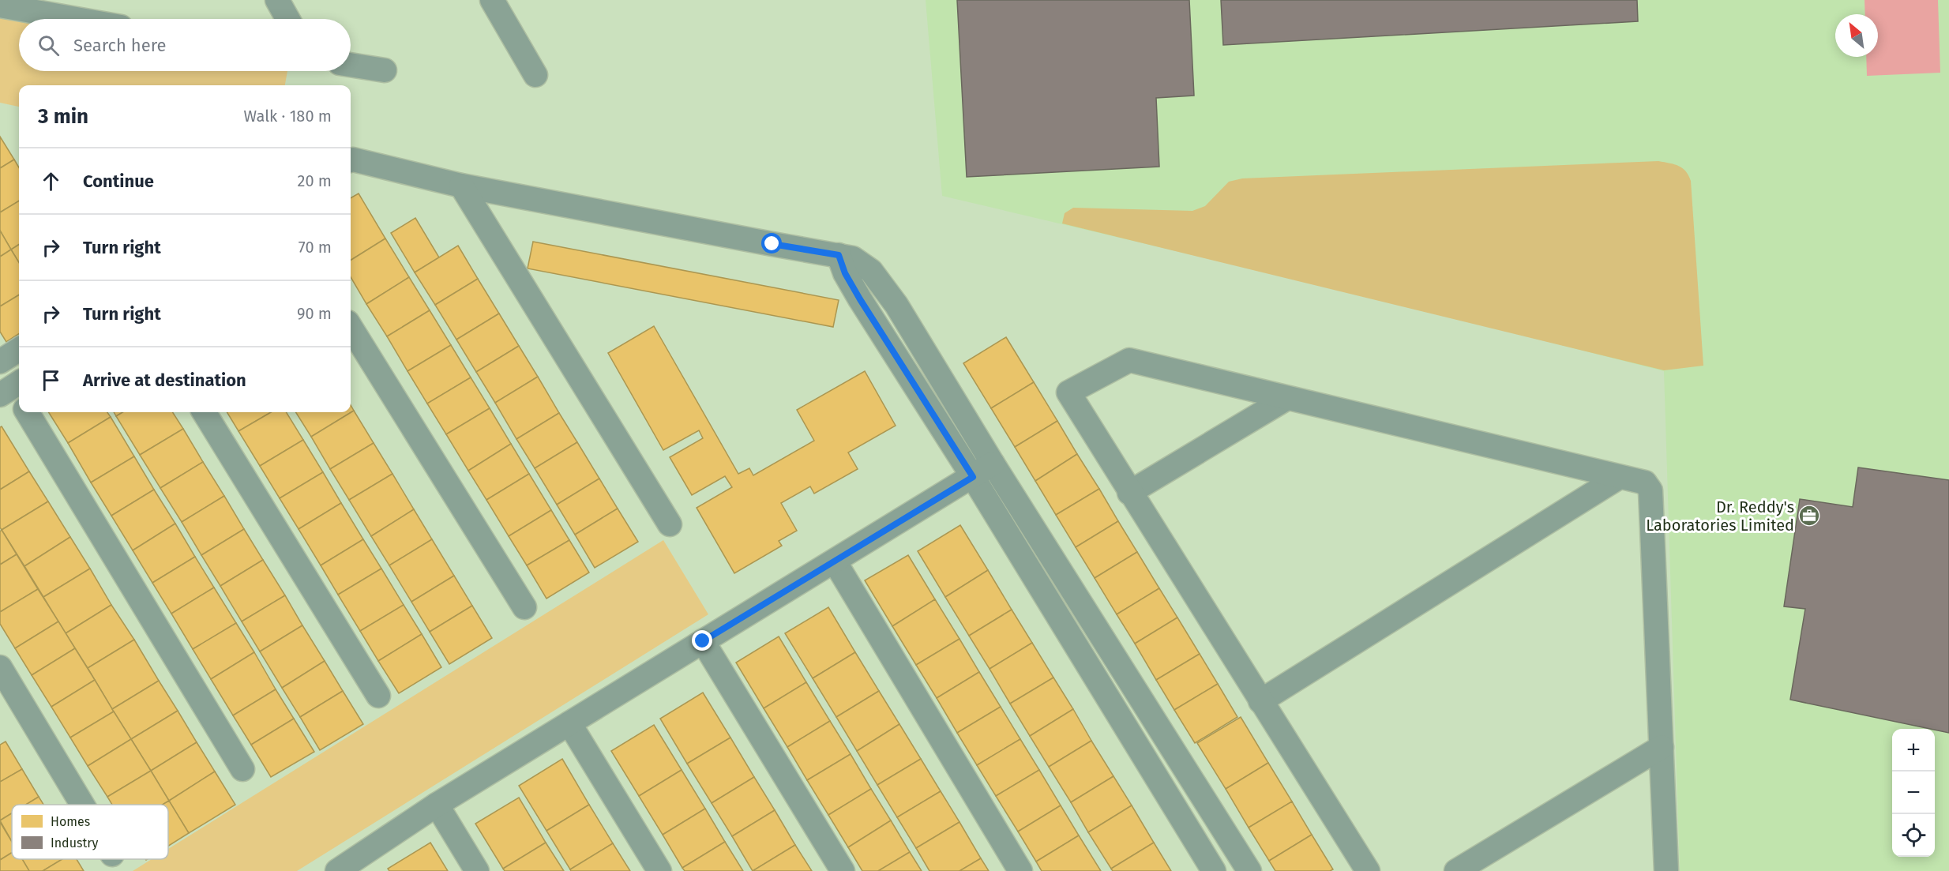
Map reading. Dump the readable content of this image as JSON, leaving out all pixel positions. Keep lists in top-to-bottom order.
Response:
{
  "places": {
    "office": ["Dr. Reddy's Laboratories Limited"]
  },
  "legend": ["Homes", "Industry"],
  "north": "top left",
  "page": {
    "search": "Search here",
    "heading": ["3 min", "Walk · 180 m"],
    "list": [
      ["Continue", "20 m"],
      ["Turn right", "70 m"],
      ["Turn right", "90 m"],
      "Arrive at destination"
    ],
    "map_buttons": ["+", "−"]
  }
}
